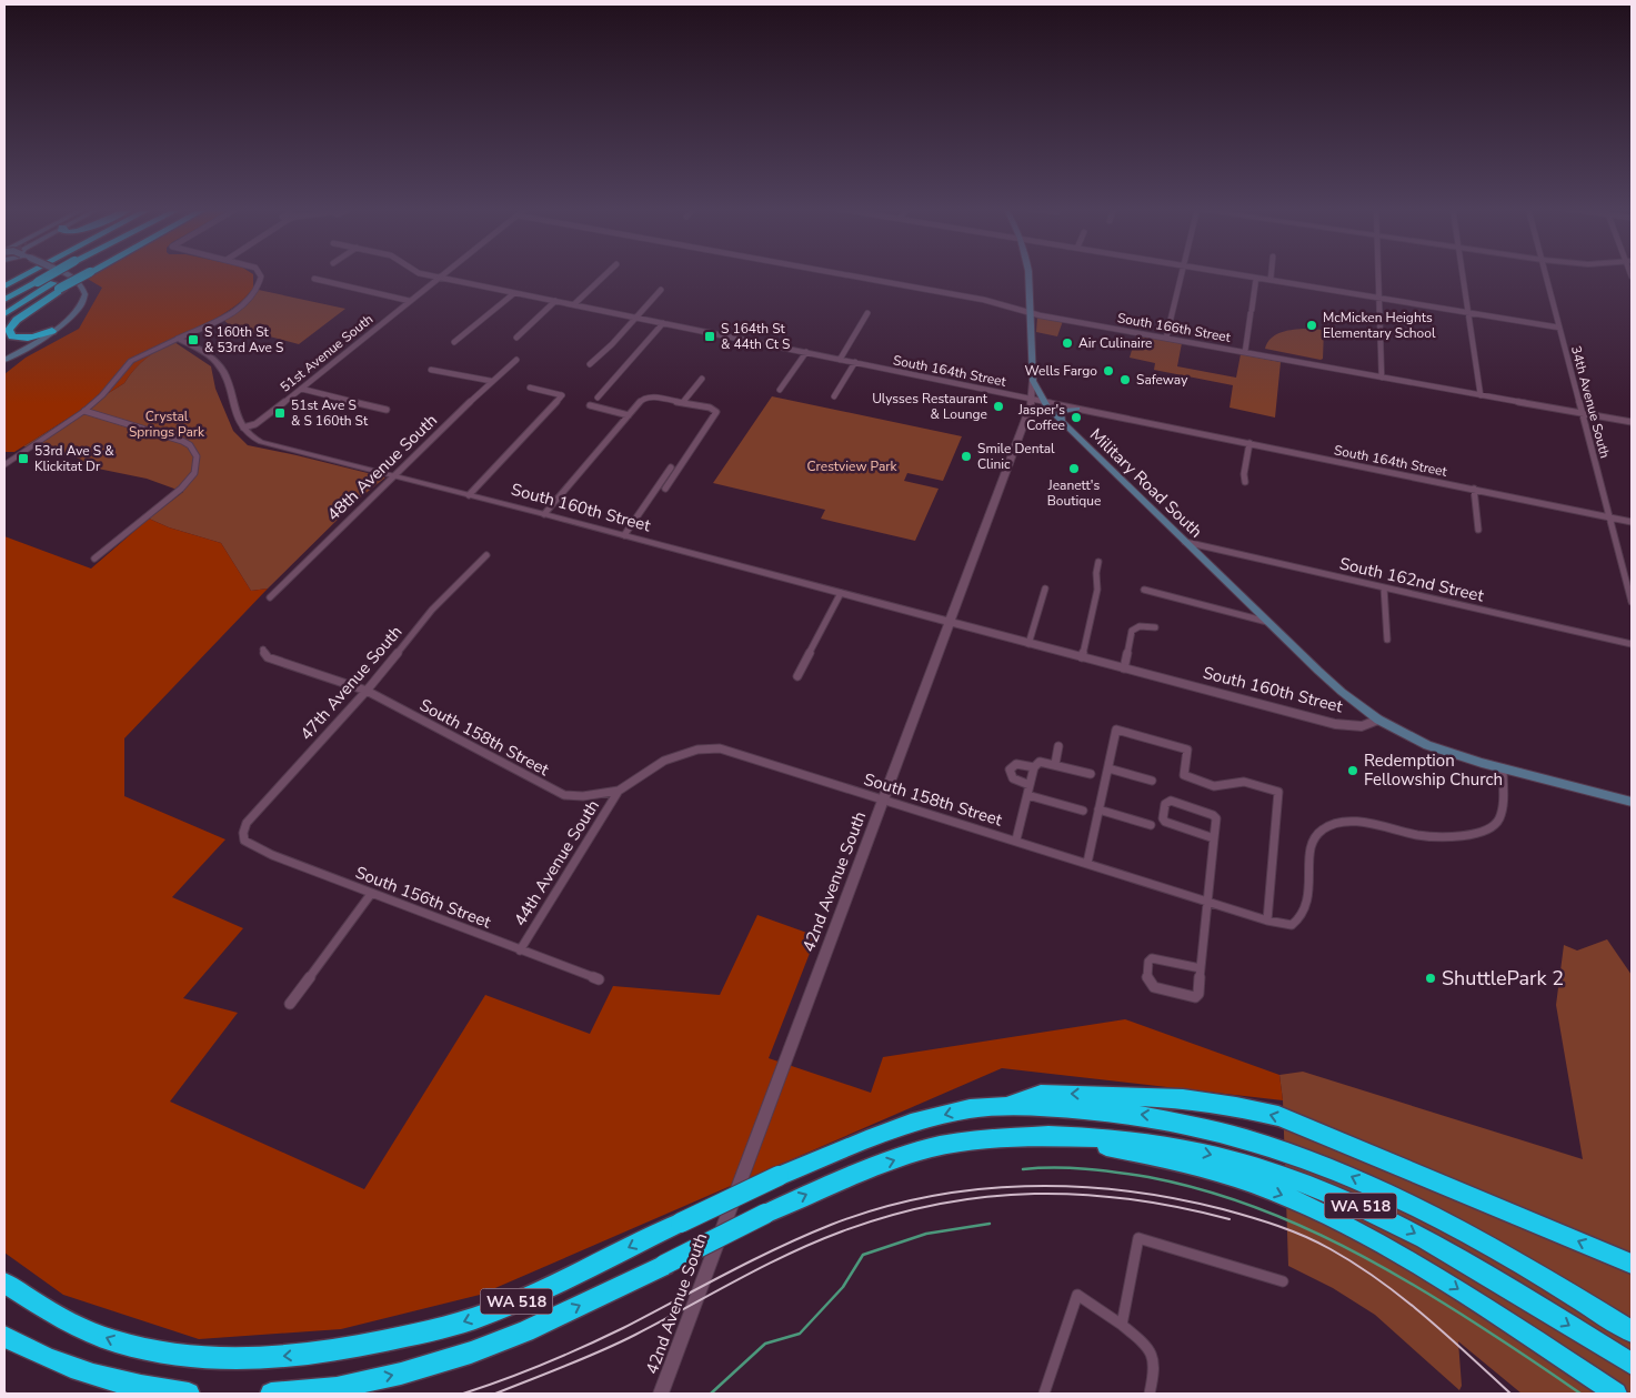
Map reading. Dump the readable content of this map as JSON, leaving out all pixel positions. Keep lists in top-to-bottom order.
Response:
{
  "streets": {
    "highway": ["WA 518"],
    "main road": ["Military Road South"],
    "street": [
      "South 166th Street",
      "51st Avenue South",
      "South 164th Street",
      "34th Avenue South",
      "48th Avenue South",
      "South 160th Street",
      "South 162nd Street",
      "47th Avenue South",
      "South 158th Street",
      "44th Avenue South",
      "42nd Avenue South",
      "South 156th Street"
    ]
  },
  "crossings": [
    ["South 166th Street", "34th Avenue South"],
    ["South 166th Street", "Military Road South"],
    ["51st Avenue South", "South 164th Street"],
    ["51st Avenue South", "South 160th Street"],
    ["South 164th Street", "34th Avenue South"],
    ["South 164th Street", "Military Road South"],
    ["South 164th Street", "42nd Avenue South"],
    ["48th Avenue South", "South 160th Street"],
    ["Military Road South", "South 160th Street"],
    ["Military Road South", "South 162nd Street"],
    ["Military Road South", "42nd Avenue South"],
    ["South 160th Street", "42nd Avenue South"],
    ["47th Avenue South", "South 158th Street"],
    ["47th Avenue South", "South 156th Street"],
    ["South 158th Street", "44th Avenue South"],
    ["South 158th Street", "42nd Avenue South"],
    ["44th Avenue South", "South 156th Street"]
  ],
  "parks": ["Crystal Springs Park", "Crestview Park"],
  "places": {
    "other": [
      "McMicken Heights Elementary School",
      "Air Culinaire",
      "Wells Fargo",
      "Safeway",
      "Ulysses Restaurant & Lounge",
      "Jasper's Coffee",
      "Smile Dental Clinic",
      "Jeanett's Boutique",
      "Redemption Fellowship Church",
      "ShuttlePark 2"
    ],
    "transit": [
      "S 164th St & 44th Ct S",
      "S 160th St & 53rd Ave S",
      "51st Ave S & S 160th St",
      "53rd Ave S & Klickitat Dr"
    ]
  }
}
